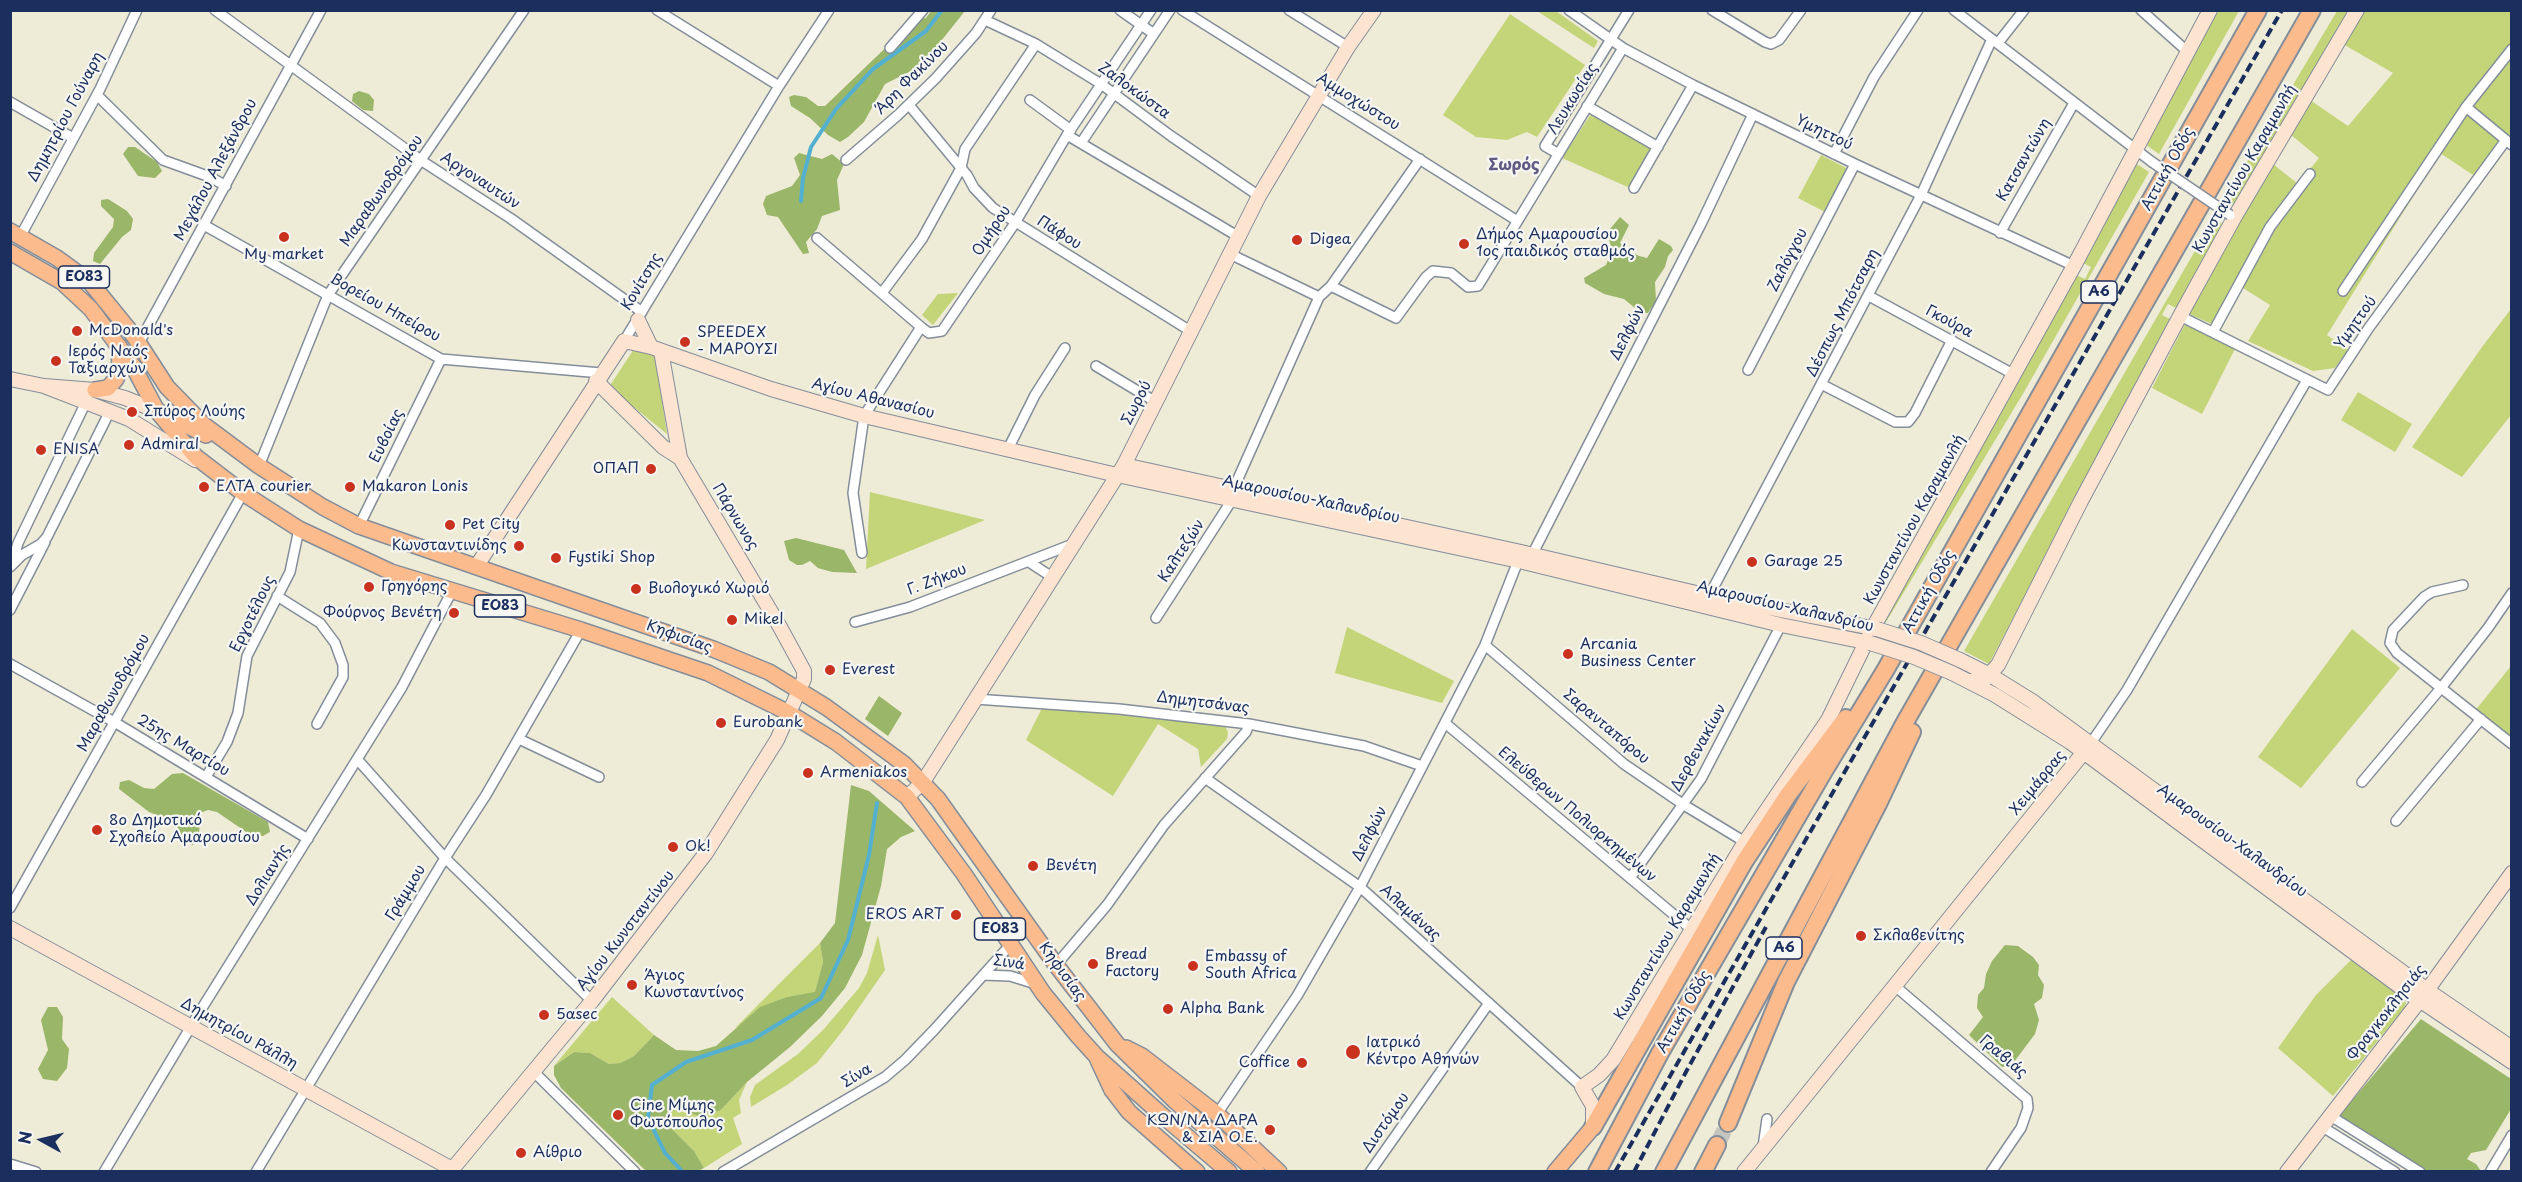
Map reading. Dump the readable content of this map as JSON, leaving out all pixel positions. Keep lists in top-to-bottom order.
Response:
{
  "streets": {
    "highway": ["Αττική Οδός", "Α6"],
    "main road": ["ΕΟ83", "Κηφισίας"],
    "street": [
      "Άρη Φακίνου",
      "Ζαλοκώστα",
      "Λευκωσίας",
      "Αμμοχώστου",
      "Δημητρίου Γούναρη",
      "Υμηττού",
      "Κατσαντώνη",
      "Κωνσταντίνου Καραμανλή",
      "Μεγάλου Αλεξάνδρου",
      "Αργοναυτών",
      "Μαραθωνοδρόμου",
      "Ομήρου",
      "Πάφου",
      "Ζαλόγγου",
      "Κονίτσης",
      "Βορείου Ηπείρου",
      "Δέσπως Μπότσαρη",
      "Γκούρα",
      "Δελφών",
      "Αγίου Αθανασίου",
      "Σωρού",
      "Ευβοίας",
      "Αμαρουσίου-Χαλανδρίου",
      "Πάρνωνος",
      "Καλτεζών",
      "Γ. Ζήκου",
      "Εργοτέλους",
      "Δημητσάνας",
      "Σαρανταπόρου",
      "25ης Μαρτίου",
      "Δερβενακίων",
      "Χειμάρρας",
      "Ελεύθερων Πολιορκημένων",
      "Δολιανής",
      "Γράμμου",
      "Αλαμάνας",
      "Αγίου Κωνσταντίνου",
      "Σινά",
      "Φραγκοκλησιάς",
      "Δημητρίου Ράλλη",
      "Γραβιάς",
      "Σίνα",
      "Διστόμου"
    ]
  },
  "crossings": [
    ["Άρη Φακίνου", "Ζαλοκώστα"],
    ["Άρη Φακίνου", "Πάφου"],
    ["Ζαλοκώστα", "Ομήρου"],
    ["Ζαλοκώστα", "Σωρού"],
    ["Λευκωσίας", "Αμμοχώστου"],
    ["Λευκωσίας", "Υμηττού"],
    ["Αμμοχώστου", "Σωρού"],
    ["Δημητρίου Γούναρη", "Κηφισίας"],
    ["Υμηττού", "Κατσαντώνη"],
    ["Υμηττού", "Κωνσταντίνου Καραμανλή"],
    ["Υμηττού", "Ζαλόγγου"],
    ["Υμηττού", "Δέσπως Μπότσαρη"],
    ["Υμηττού", "Δελφών"],
    ["Υμηττού", "Χειμάρρας"],
    ["Κωνσταντίνου Καραμανλή", "Γκούρα"],
    ["Κωνσταντίνου Καραμανλή", "Αμαρουσίου-Χαλανδρίου"],
    ["Κωνσταντίνου Καραμανλή", "Σαρανταπόρου"],
    ["Κωνσταντίνου Καραμανλή", "Ελεύθερων Πολιορκημένων"],
    ["Κωνσταντίνου Καραμανλή", "Αλαμάνας"],
    ["Μεγάλου Αλεξάνδρου", "Αργοναυτών"],
    ["Μεγάλου Αλεξάνδρου", "Βορείου Ηπείρου"],
    ["Μεγάλου Αλεξάνδρου", "Κηφισίας"],
    ["Αργοναυτών", "Μαραθωνοδρόμου"],
    ["Αργοναυτών", "Κονίτσης"],
    ["Αργοναυτών", "Πάρνωνος"],
    ["Μαραθωνοδρόμου", "Βορείου Ηπείρου"],
    ["Μαραθωνοδρόμου", "Κηφισίας"],
    ["Μαραθωνοδρόμου", "25ης Μαρτίου"],
    ["Ομήρου", "Πάφου"],
    ["Πάφου", "Σωρού"],
    ["Κονίτσης", "Βορείου Ηπείρου"],
    ["Κονίτσης", "Αγίου Αθανασίου"],
    ["Κονίτσης", "Πάρνωνος"],
    ["Κονίτσης", "Κηφισίας"],
    ["Βορείου Ηπείρου", "Ευβοίας"],
    ["Δέσπως Μπότσαρη", "Γκούρα"],
    ["Δέσπως Μπότσαρη", "Αμαρουσίου-Χαλανδρίου"],
    ["Δελφών", "Αμαρουσίου-Χαλανδρίου"],
    ["Δελφών", "Δημητσάνας"],
    ["Δελφών", "Σαρανταπόρου"],
    ["Δελφών", "Ελεύθερων Πολιορκημένων"],
    ["Δελφών", "Αλαμάνας"],
    ["Αγίου Αθανασίου", "Σωρού"],
    ["Αγίου Αθανασίου", "Αμαρουσίου-Χαλανδρίου"],
    ["Αγίου Αθανασίου", "Πάρνωνος"],
    ["Σωρού", "Αμαρουσίου-Χαλανδρίου"],
    ["Σωρού", "Γ. Ζήκου"],
    ["Σωρού", "Κηφισίας"],
    ["Σωρού", "Δημητσάνας"],
    ["Ευβοίας", "Κηφισίας"],
    ["Αμαρουσίου-Χαλανδρίου", "Καλτεζών"],
    ["Αμαρουσίου-Χαλανδρίου", "Δερβενακίων"],
    ["Αμαρουσίου-Χαλανδρίου", "Χειμάρρας"],
    ["Αμαρουσίου-Χαλανδρίου", "Φραγκοκλησιάς"],
    ["Πάρνωνος", "Κηφισίας"],
    ["Πάρνωνος", "Αγίου Κωνσταντίνου"],
    ["Εργοτέλους", "Κηφισίας"],
    ["Εργοτέλους", "25ης Μαρτίου"],
    ["Κηφισίας", "Δολιανής"],
    ["Κηφισίας", "Γράμμου"],
    ["Κηφισίας", "Αγίου Κωνσταντίνου"],
    ["Κηφισίας", "Σινά"],
    ["Σαρανταπόρου", "Δερβενακίων"],
    ["25ης Μαρτίου", "Δολιανής"],
    ["Δερβενακίων", "Ελεύθερων Πολιορκημένων"],
    ["Χειμάρρας", "Γραβιάς"],
    ["Δολιανής", "Δημητρίου Ράλλη"],
    ["Γράμμου", "Δημητρίου Ράλλη"],
    ["Αλαμάνας", "Διστόμου"],
    ["Αγίου Κωνσταντίνου", "Δημητρίου Ράλλη"],
    ["Σινά", "Σίνα"]
  ],
  "districts": ["Σωρός"],
  "places": [
    "My market",
    "Digea",
    "Δήμος Αμαρουσίου 1ος παιδικός σταθμός",
    "McDonald's",
    "SPEEDEX - ΜΑΡΟΥΣΙ",
    "Ιερός Ναός Ταξιαρχών",
    "Σπύρος Λούης",
    "Admiral",
    "ENISA",
    "ΟΠΑΠ",
    "ΕΛΤΑ courier",
    "Makaron Lonis",
    "Pet City",
    "Κωνσταντινίδης",
    "Fystiki Shop",
    "Garage 25",
    "Γρηγόρης",
    "Βιολογικό Χωριό",
    "Φούρνος Βενέτη",
    "Mikel",
    "Arcania Business Center",
    "Everest",
    "Eurobank",
    "Armeniakos",
    "8ο Δημοτικό Σχολείο Αμαρουσίου",
    "Ok!",
    "Βενέτη",
    "EROS ART",
    "Σκλαβενίτης",
    "Bread Factory",
    "Embassy of South Africa",
    "Άγιος Κωνσταντίνος",
    "Alpha Bank",
    "5αsec",
    "Ιατρικό Κέντρο Αθηνών",
    "Coffice",
    "Cine Μίμης Φωτόπουλος",
    "ΚΩΝ/ΝΑ ΔΑΡΑ & ΣΙΑ Ο.Ε.",
    "Αίθριο"
  ],
  "north": "left"
}
